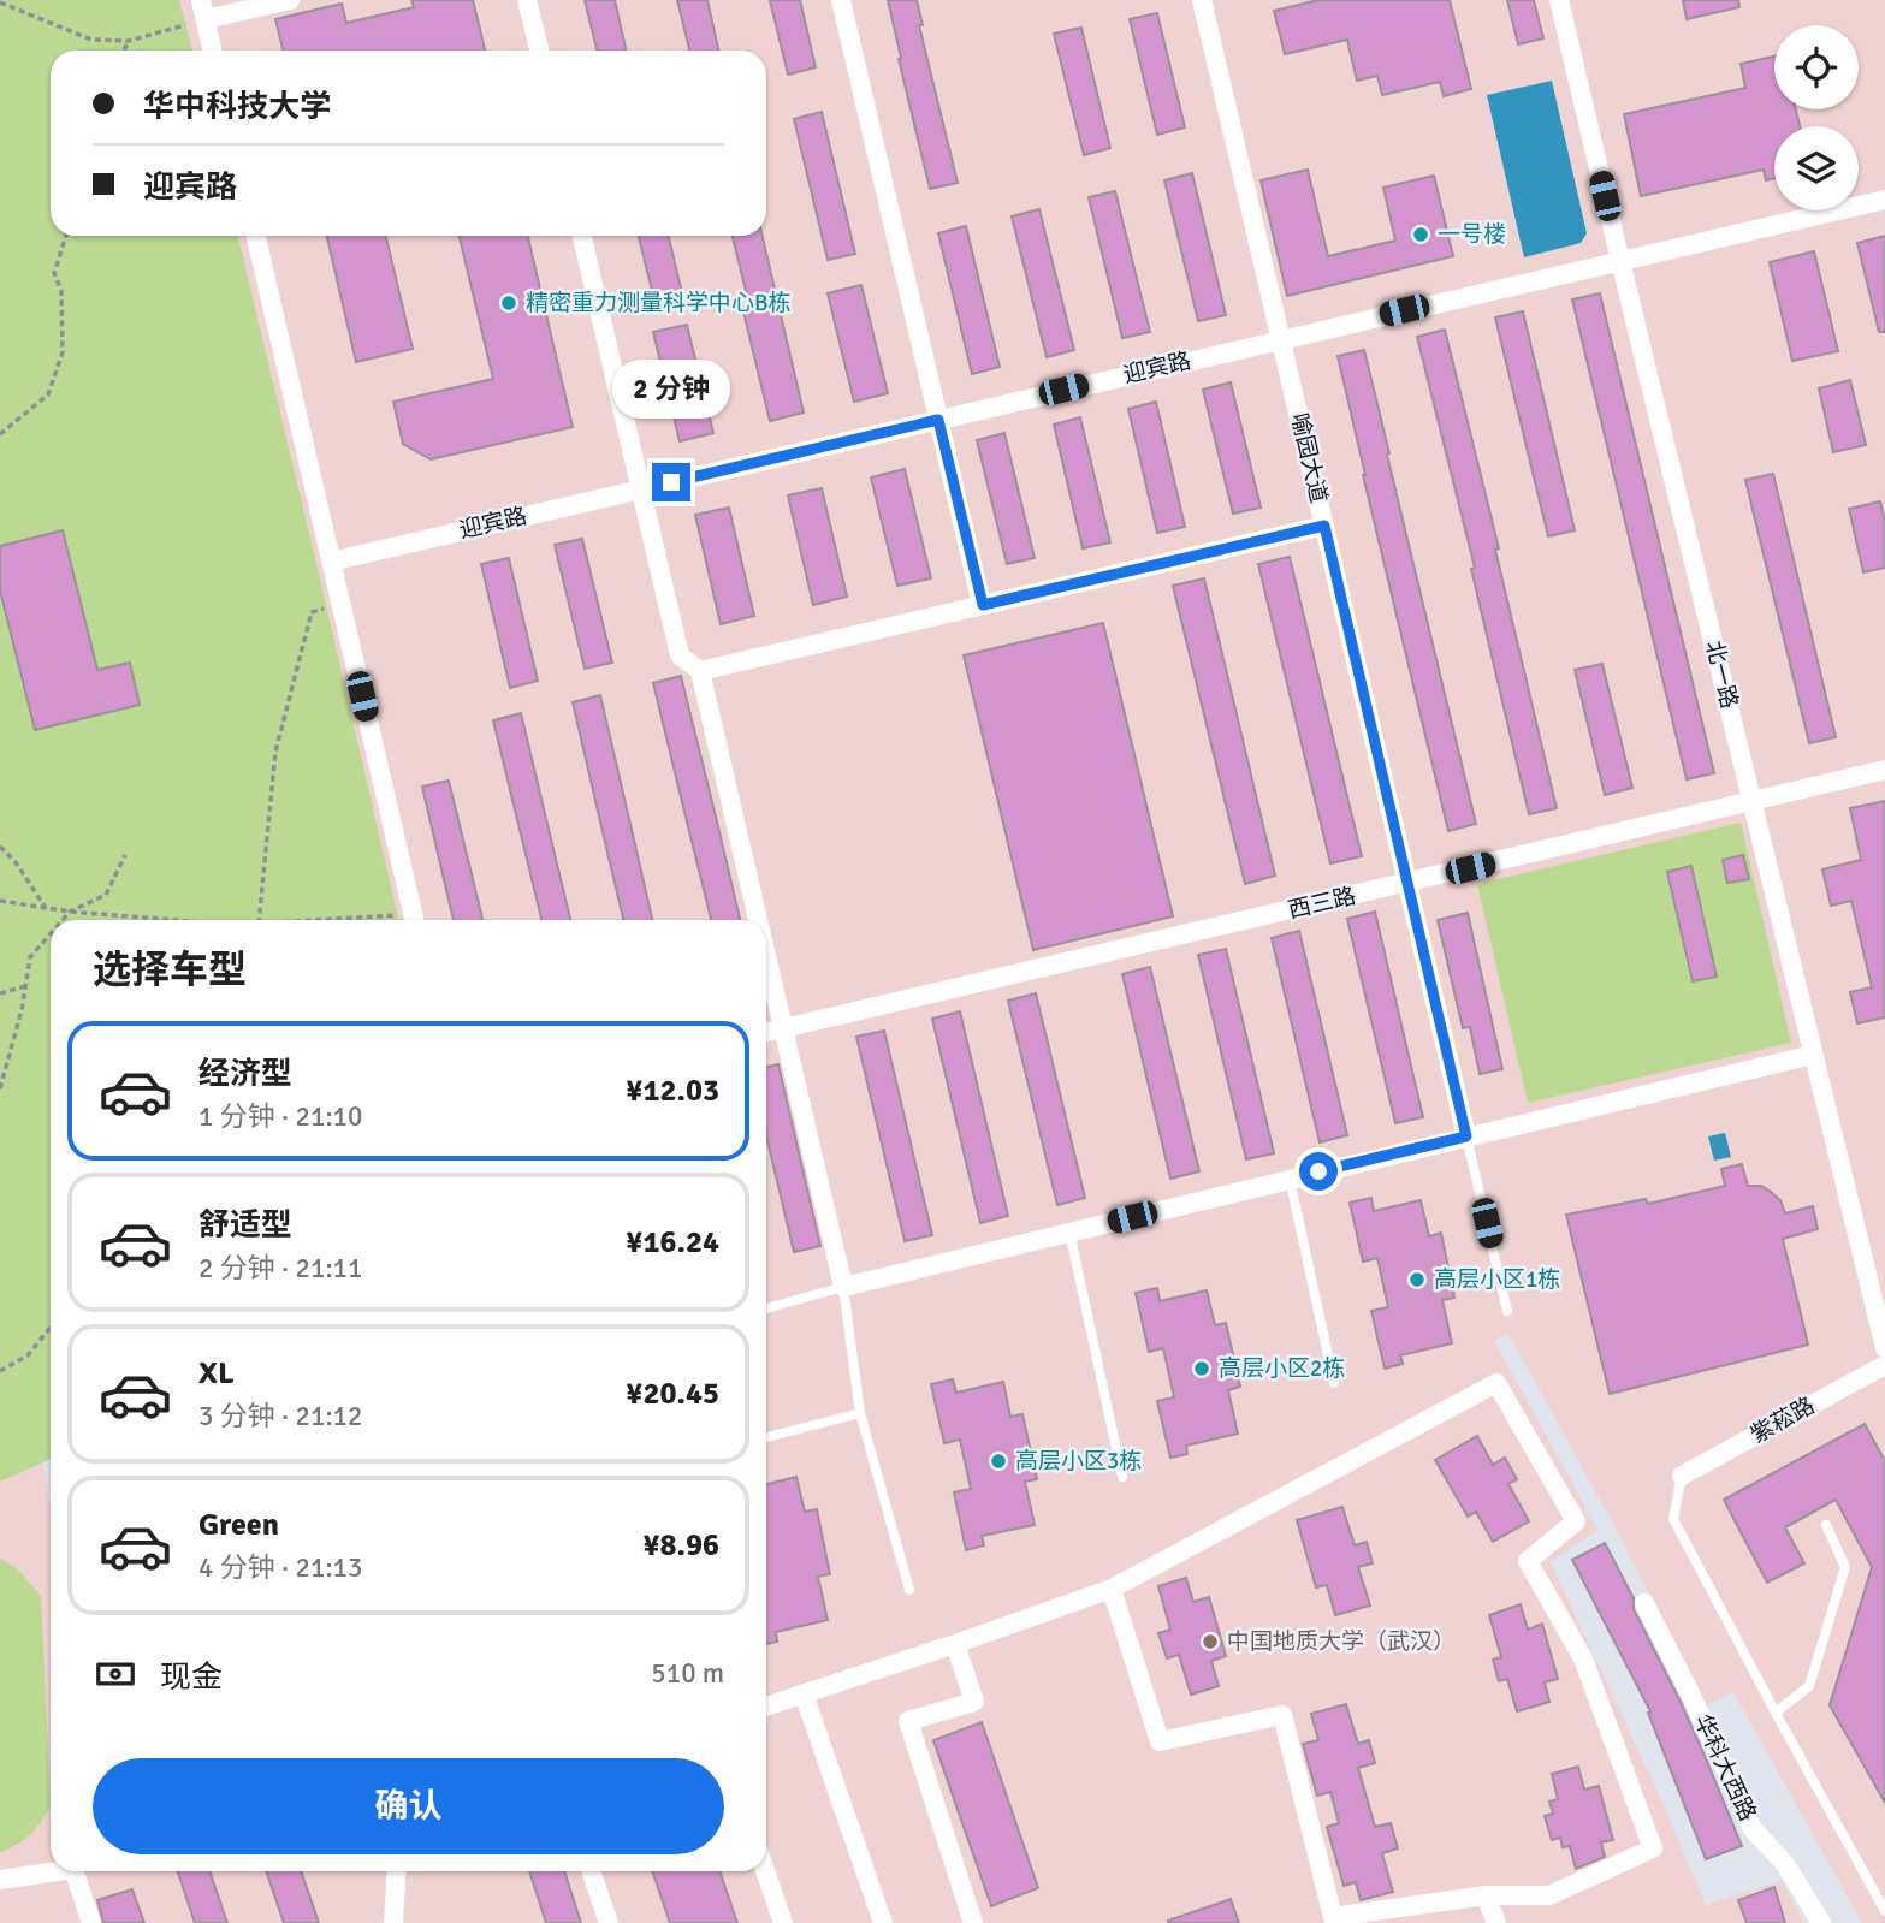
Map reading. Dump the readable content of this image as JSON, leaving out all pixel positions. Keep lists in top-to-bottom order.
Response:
{
  "streets": {
    "street": [
      "迎宾路",
      "喻园大道",
      "北一路",
      "西三路",
      "紫菘路",
      "华科大西路"
    ]
  },
  "crossings": [
    ["迎宾路", "喻园大道"],
    ["迎宾路", "北一路"],
    ["喻园大道", "西三路"],
    ["北一路", "西三路"]
  ],
  "places": [
    "一号楼",
    "精密重力测量科学中心B栋",
    "高层小区1栋",
    "高层小区2栋",
    "高层小区3栋",
    "中国地质大学（武汉）"
  ],
  "page": {
    "banner": ["华中科技大学", "迎宾路"],
    "bubble": "2 分钟",
    "heading": "选择车型",
    "list": [
      {
        "name": "经济型",
        "note": "1 分钟 · 21:10",
        "value": "¥12.03"
      },
      {
        "name": "舒适型",
        "note": "2 分钟 · 21:11",
        "value": "¥16.24"
      },
      {
        "name": "XL",
        "note": "3 分钟 · 21:12",
        "value": "¥20.45"
      },
      {
        "name": "Green",
        "note": "4 分钟 · 21:13",
        "value": "¥8.96"
      }
    ],
    "pay": ["现金", "510 m"],
    "buttons": "确认"
  }
}
